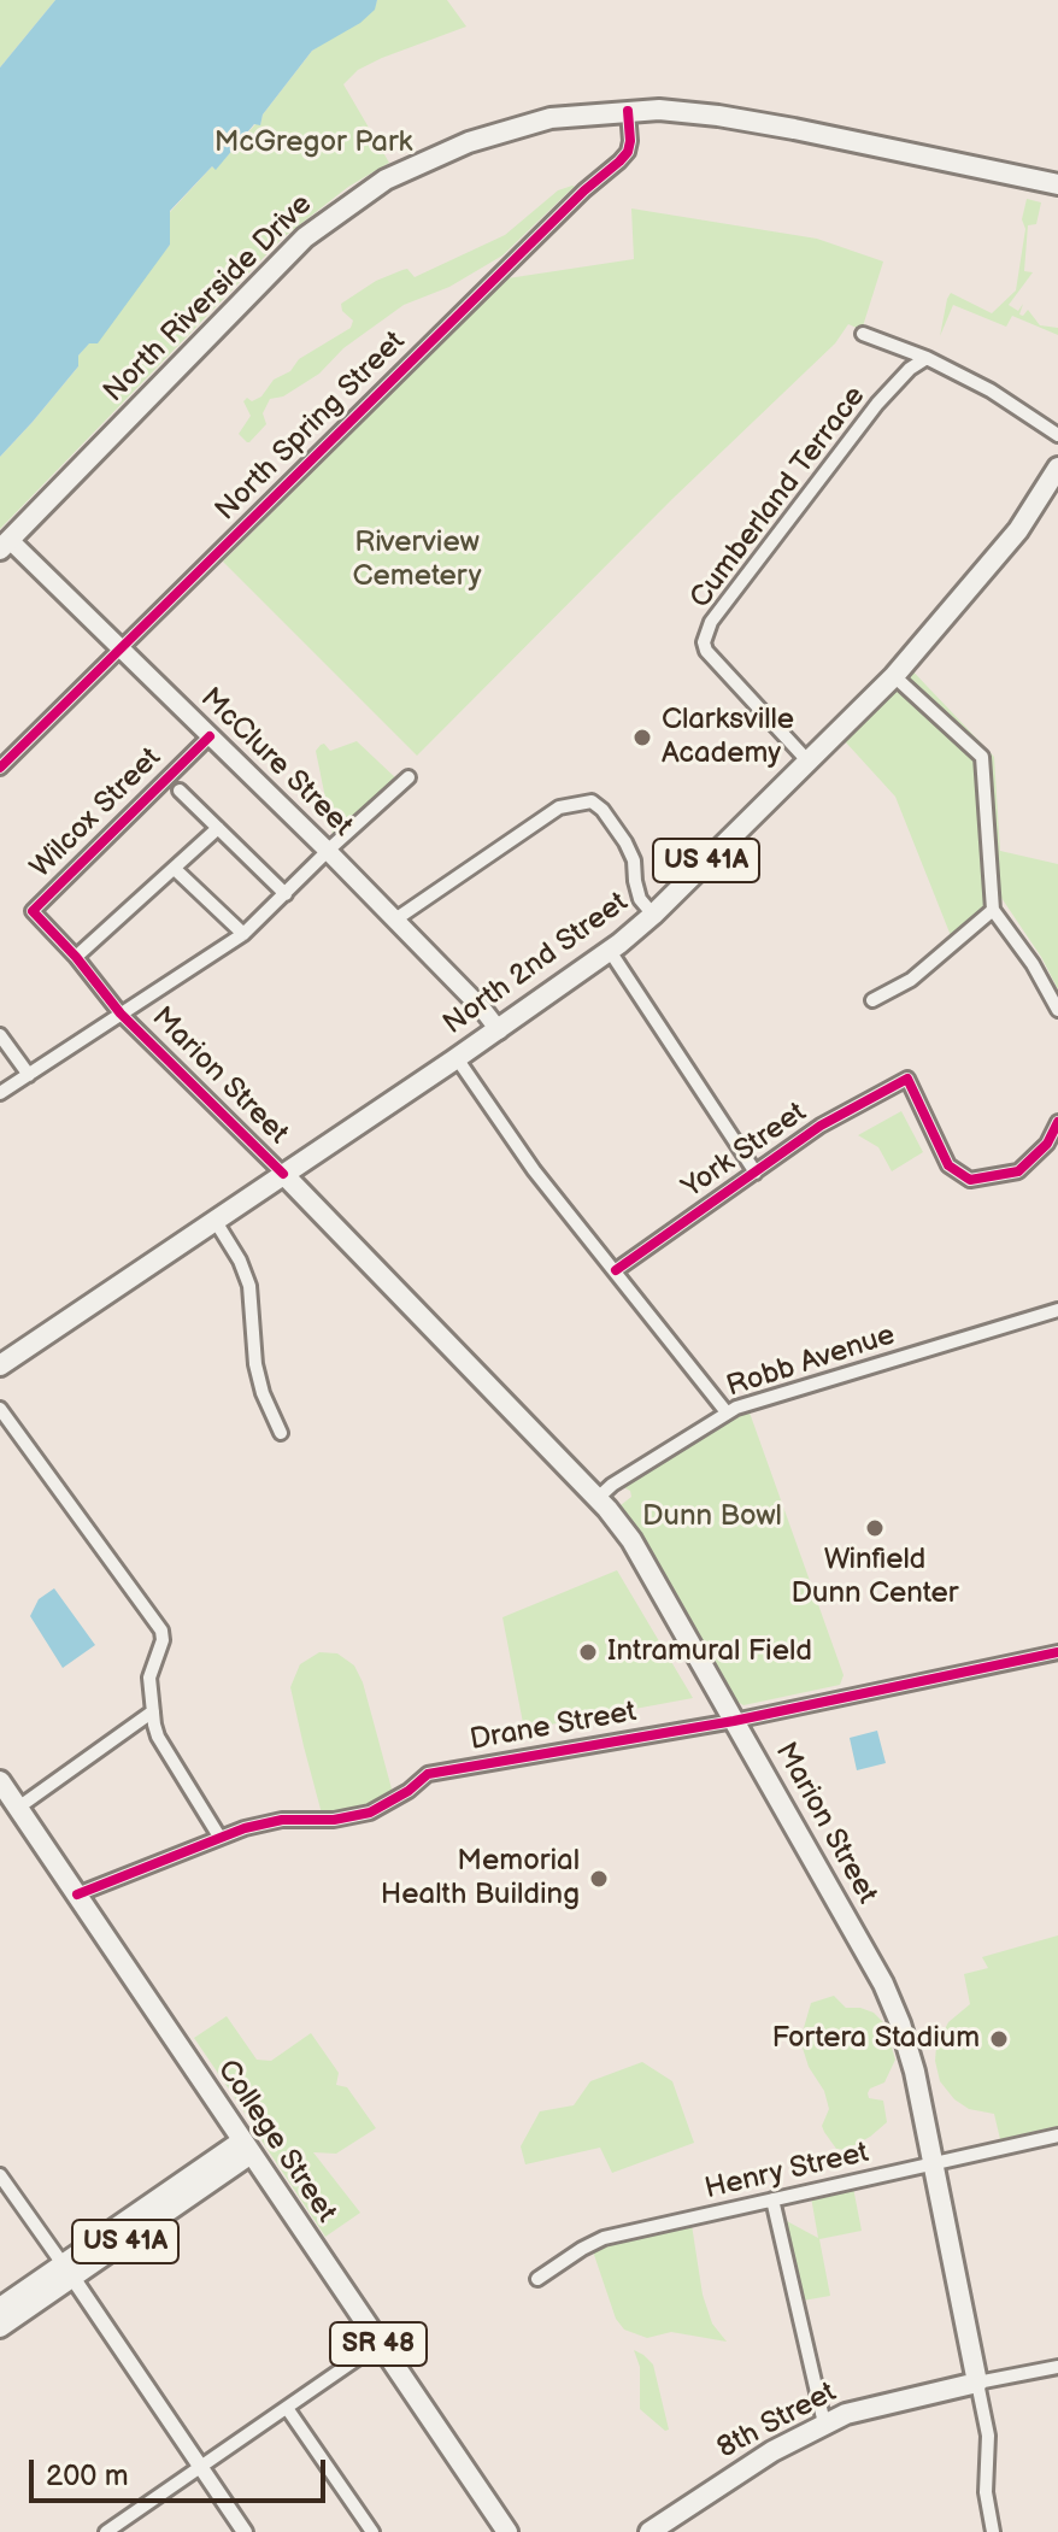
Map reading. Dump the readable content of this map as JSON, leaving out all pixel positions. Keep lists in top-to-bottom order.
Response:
{
  "streets": {
    "main road": [
      "North Riverside Drive",
      "McClure Street",
      "US 41A",
      "North 2nd Street",
      "Marion Street",
      "College Street",
      "SR 48",
      "8th Street"
    ],
    "street": [
      "North Spring Street",
      "Cumberland Terrace",
      "Wilcox Street",
      "York Street",
      "Robb Avenue",
      "Drane Street",
      "Henry Street"
    ]
  },
  "crossings": [
    ["North Riverside Drive", "North Spring Street"],
    ["North Riverside Drive", "McClure Street"],
    ["North Spring Street", "McClure Street"],
    ["Cumberland Terrace", "North 2nd Street"],
    ["McClure Street", "Wilcox Street"],
    ["McClure Street", "North 2nd Street"],
    ["Wilcox Street", "Marion Street"],
    ["US 41A", "College Street"],
    ["North 2nd Street", "Marion Street"],
    ["Marion Street", "Robb Avenue"],
    ["Marion Street", "Drane Street"],
    ["Marion Street", "Henry Street"],
    ["Marion Street", "8th Street"],
    ["Drane Street", "College Street"]
  ],
  "parks": ["McGregor Park", "Riverview Cemetery", "Dunn Bowl"],
  "places": [
    "Clarksville Academy",
    "Winfield Dunn Center",
    "Intramural Field",
    "Memorial Health Building",
    "Fortera Stadium"
  ],
  "scale_bar": "200 m"
}
